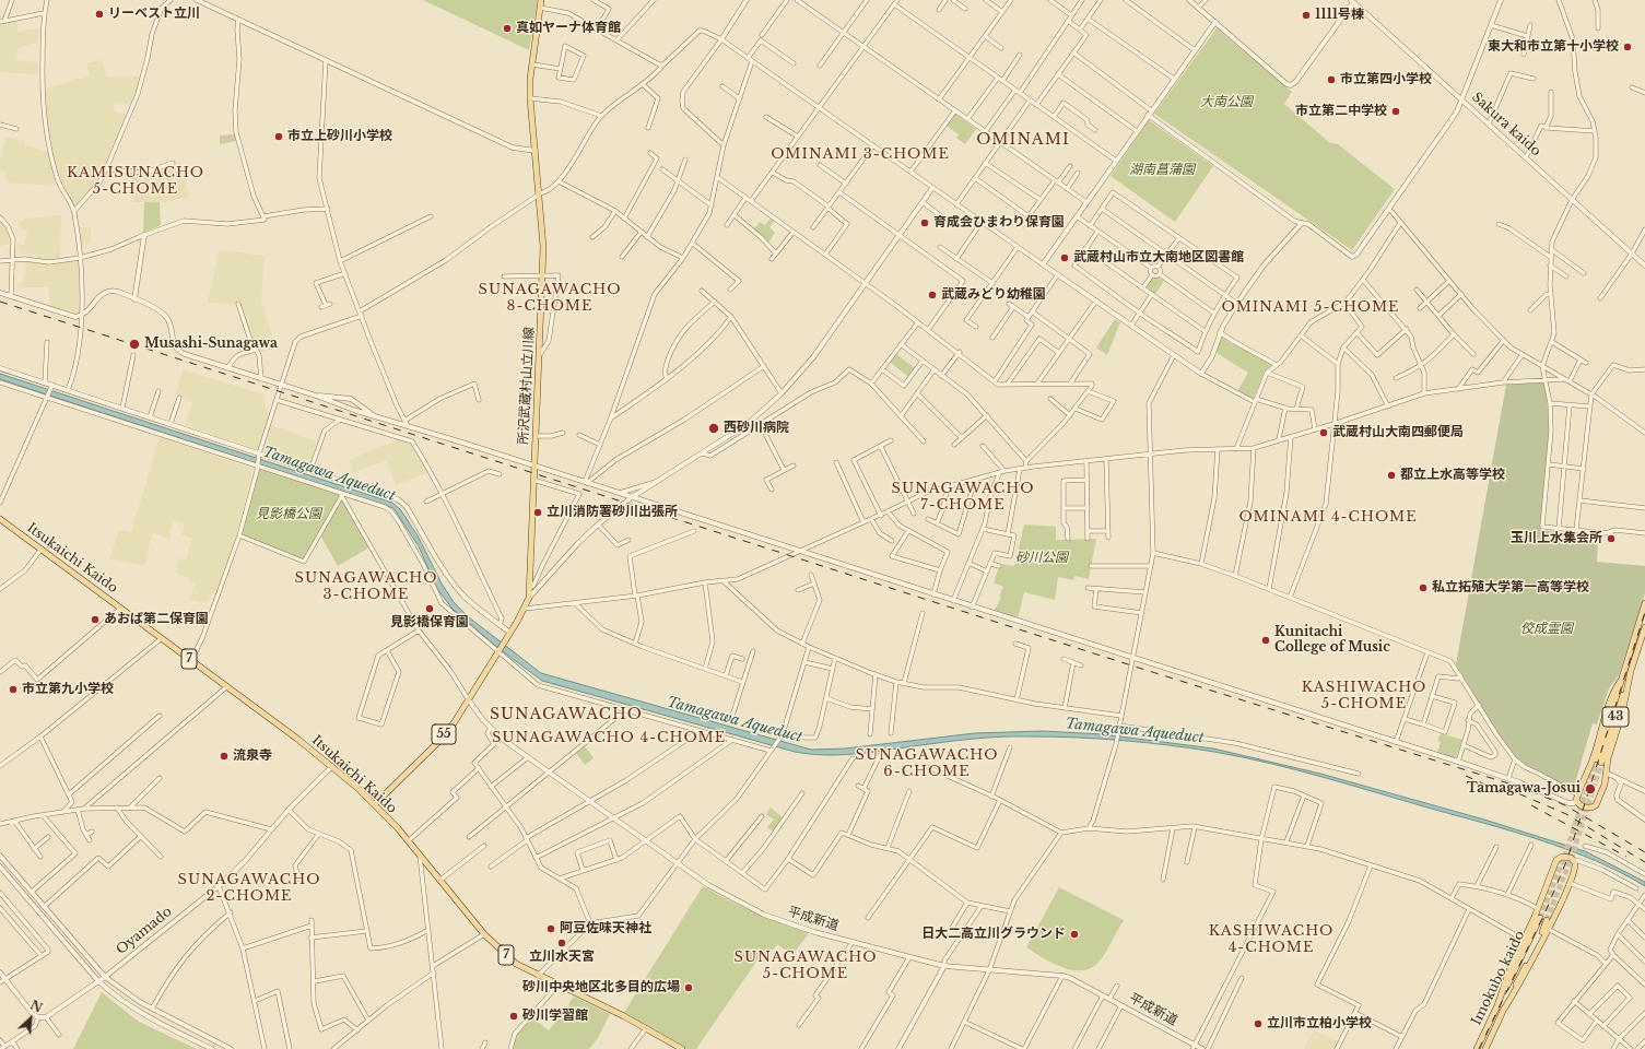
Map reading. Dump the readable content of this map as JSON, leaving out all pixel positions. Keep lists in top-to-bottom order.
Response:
{
  "streets": {
    "main road": [
      "所沢武蔵村山立川線",
      "Itsukaichi Kaido",
      "7",
      "43",
      "55",
      "Imokubo kaido"
    ],
    "street": ["Sakura kaido", "平成新道", "Oyamado"]
  },
  "crossings": [
    ["所沢武蔵村山立川線", "55"],
    ["Itsukaichi Kaido", "55"],
    ["Itsukaichi Kaido", "Oyamado"],
    ["55", "平成新道"]
  ],
  "districts": [
    "OMINAMI",
    "OMINAMI 3-CHOME",
    "KAMISUNACHO 5-CHOME",
    "SUNAGAWACHO 8-CHOME",
    "OMINAMI 5-CHOME",
    "SUNAGAWACHO 7-CHOME",
    "OMINAMI 4-CHOME",
    "SUNAGAWACHO 3-CHOME",
    "KASHIWACHO 5-CHOME",
    "SUNAGAWACHO",
    "SUNAGAWACHO 4-CHOME",
    "SUNAGAWACHO 6-CHOME",
    "SUNAGAWACHO 2-CHOME",
    "KASHIWACHO 4-CHOME",
    "SUNAGAWACHO 5-CHOME"
  ],
  "water": ["Tamagawa Aqueduct"],
  "parks": [
    "大南公園",
    "湖南菖蒲園",
    "見影橋公園",
    "砂川公園",
    "佼成霊園"
  ],
  "places": [
    "リーベスト立川",
    "1111号棟",
    "真如ヤーナ体育館",
    "東大和市立第十小学校",
    "市立第四小学校",
    "市立第二中学校",
    "市立上砂川小学校",
    "育成会ひまわり保育園",
    "武蔵村山市立大南地区図書館",
    "武蔵みどり幼稚園",
    "Musashi-Sunagawa",
    "西砂川病院",
    "武蔵村山大南四郵便局",
    "都立上水高等学校",
    "立川消防署砂川出張所",
    "玉川上水集会所",
    "私立拓殖大学第一高等学校",
    "見影橋保育園",
    "あおば第二保育園",
    "Kunitachi College of Music",
    "市立第九小学校",
    "流泉寺",
    "Tamagawa-Josui",
    "阿豆佐味天神社",
    "日大二高立川グラウンド",
    "立川水天宮",
    "砂川中央地区北多目的広場",
    "砂川学習館",
    "立川市立柏小学校"
  ],
  "north": "top right"
}
